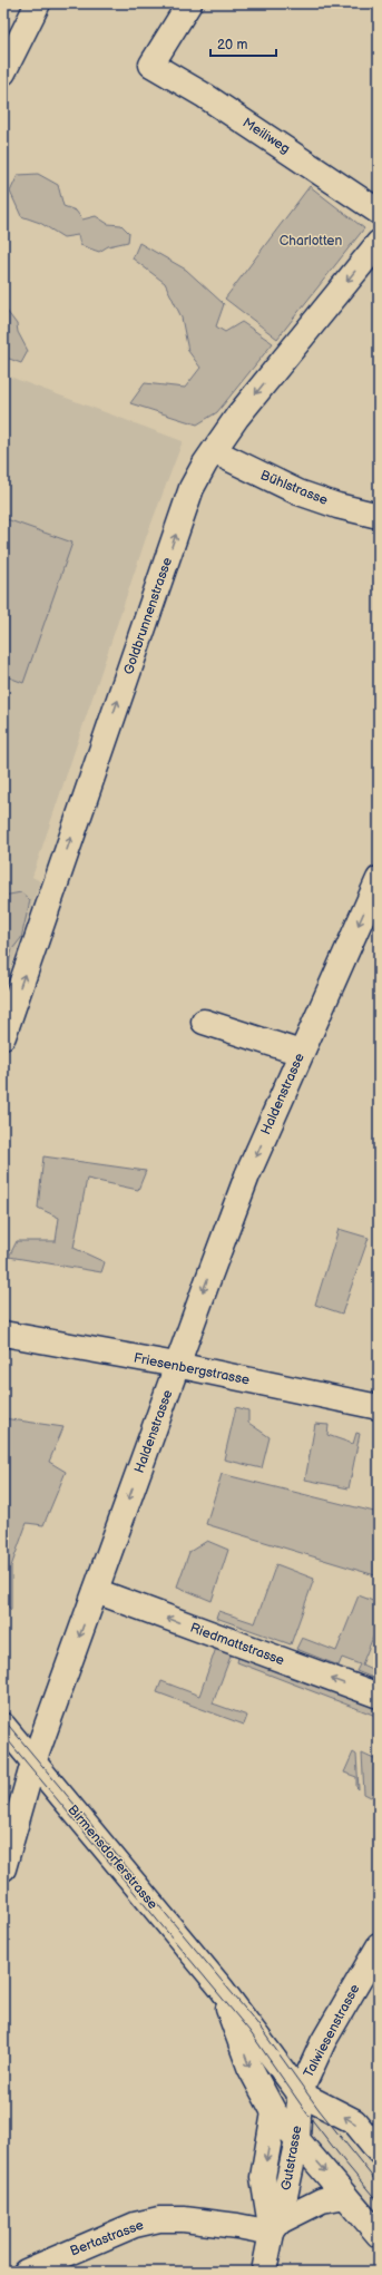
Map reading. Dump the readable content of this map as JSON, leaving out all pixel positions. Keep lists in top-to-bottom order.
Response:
{
  "streets": {
    "street": [
      "Meiliweg",
      "Bühlstrasse",
      "Goldbrunnenstrasse",
      "Haldenstrasse",
      "Friesenbergstrasse",
      "Riedmattstrasse",
      "Birmensdorferstrasse",
      "Talwiesenstrasse",
      "Gutstrasse",
      "Bertastrasse"
    ]
  },
  "crossings": [
    ["Bühlstrasse", "Goldbrunnenstrasse"],
    ["Haldenstrasse", "Friesenbergstrasse"],
    ["Haldenstrasse", "Riedmattstrasse"],
    ["Haldenstrasse", "Birmensdorferstrasse"],
    ["Birmensdorferstrasse", "Talwiesenstrasse"],
    ["Birmensdorferstrasse", "Gutstrasse"],
    ["Talwiesenstrasse", "Gutstrasse"],
    ["Gutstrasse", "Bertastrasse"]
  ],
  "one_way": ["Haldenstrasse", "Riedmattstrasse"],
  "parks": ["Charlotten"],
  "scale_bar": "20 m"
}
